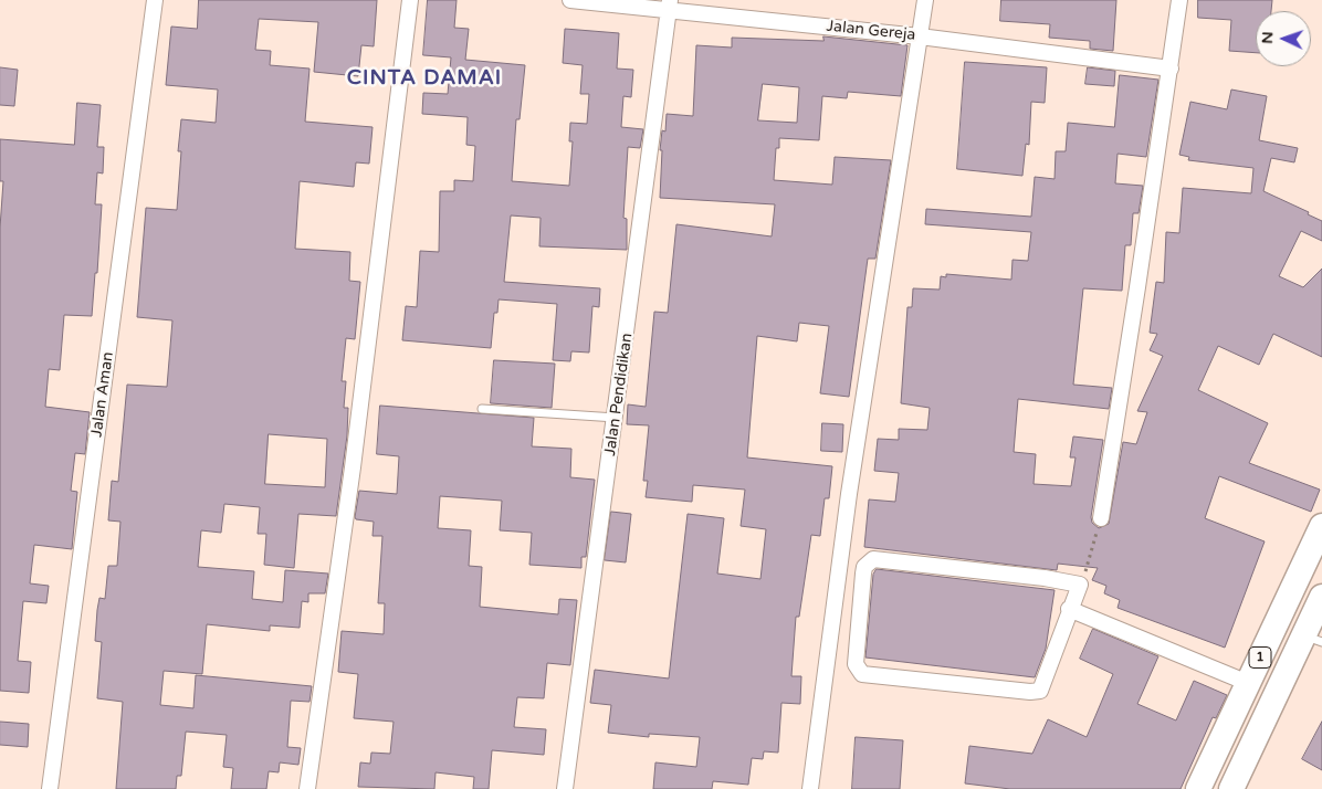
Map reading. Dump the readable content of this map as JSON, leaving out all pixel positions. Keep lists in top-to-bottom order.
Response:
{
  "streets": {
    "highway": ["1"],
    "street": ["Jalan Gereja", "Jalan Aman", "Jalan Pendidikan"]
  },
  "crossings": [
    ["Jalan Gereja", "Jalan Pendidikan"]
  ],
  "districts": ["CINTA DAMAI"],
  "north": "left"
}
